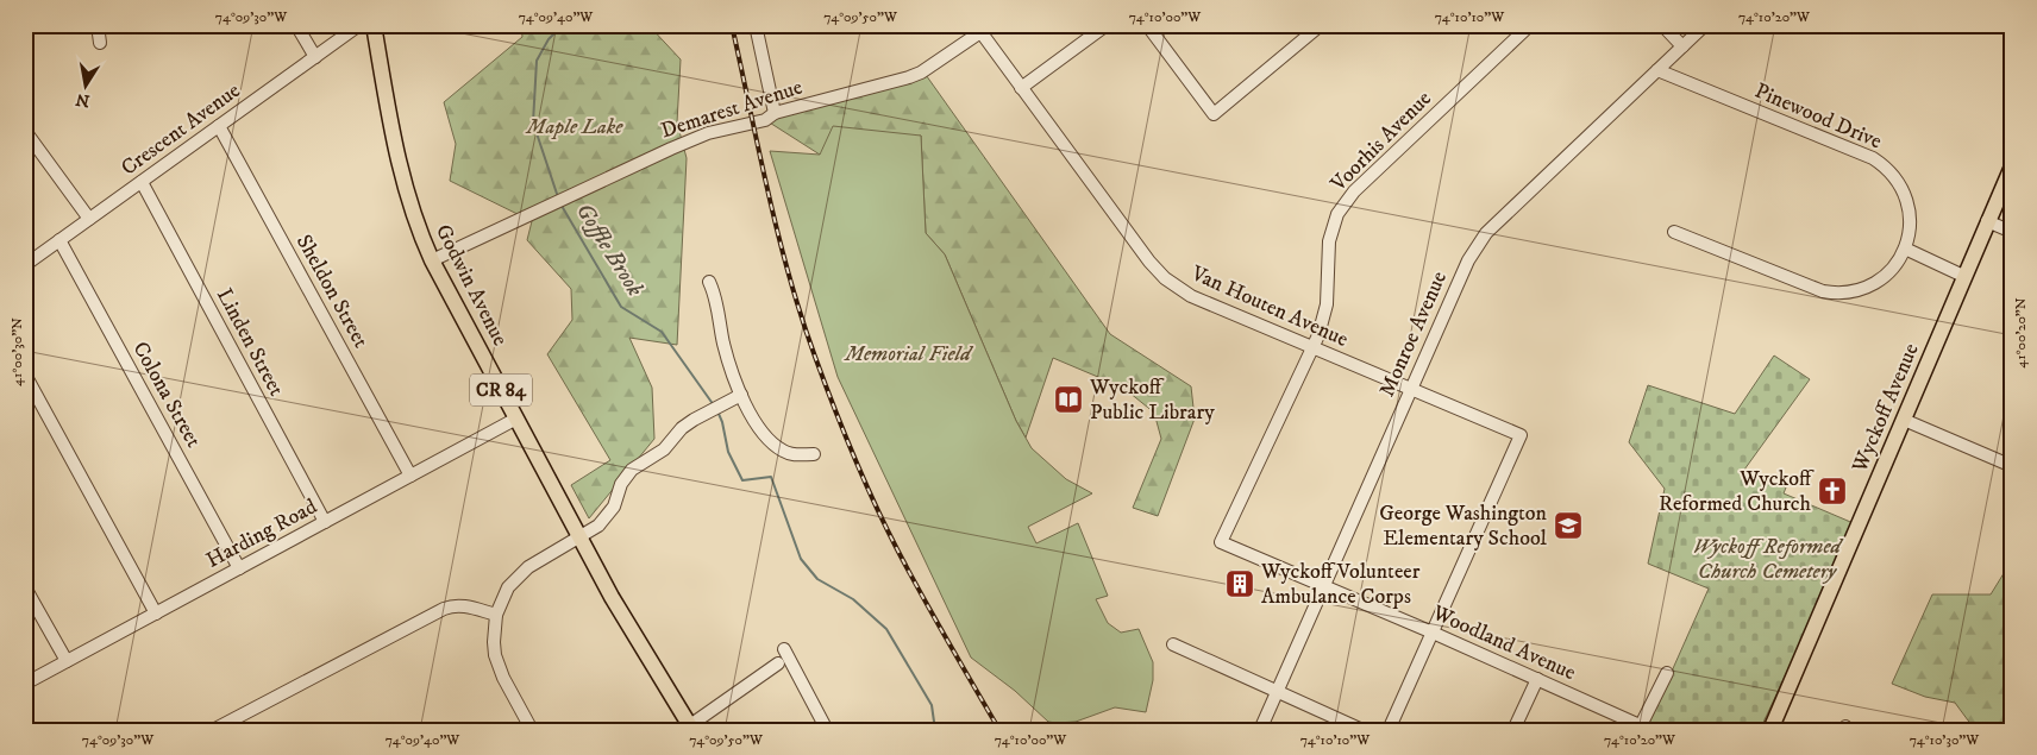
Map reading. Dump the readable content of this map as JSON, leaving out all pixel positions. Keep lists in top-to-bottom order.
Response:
{
  "streets": {
    "main road": ["Godwin Avenue", "CR 84", "Wyckoff Avenue"],
    "street": [
      "Demarest Avenue",
      "Pinewood Drive",
      "Crescent Avenue",
      "Voorhis Avenue",
      "Sheldon Street",
      "Van Houten Avenue",
      "Monroe Avenue",
      "Linden Street",
      "Colona Street",
      "Harding Road",
      "Woodland Avenue"
    ]
  },
  "crossings": [
    ["Demarest Avenue", "Godwin Avenue"],
    ["Demarest Avenue", "Van Houten Avenue"],
    ["Pinewood Drive", "Monroe Avenue"],
    ["Crescent Avenue", "Sheldon Street"],
    ["Crescent Avenue", "Linden Street"],
    ["Crescent Avenue", "Colona Street"],
    ["Voorhis Avenue", "Van Houten Avenue"],
    ["Voorhis Avenue", "Woodland Avenue"],
    ["Godwin Avenue", "Harding Road"],
    ["Sheldon Street", "Harding Road"],
    ["Van Houten Avenue", "Monroe Avenue"],
    ["Van Houten Avenue", "Woodland Avenue"],
    ["Monroe Avenue", "Woodland Avenue"],
    ["Linden Street", "Harding Road"],
    ["Colona Street", "Harding Road"]
  ],
  "water": ["Goffle Brook"],
  "parks": ["Maple Lake", "Memorial Field", "Wyckoff Reformed Church Cemetery"],
  "places": {
    "library": ["Wyckoff Public Library"],
    "church": ["Wyckoff Reformed Church"],
    "school or university": ["George Washington Elementary School"],
    "building": ["Wyckoff Volunteer Ambulance Corps"]
  },
  "north": "bottom",
  "coordinates": [
    "74°09'30\"W",
    "74°09'40\"W",
    "74°09'50\"W",
    "74°10'00\"W",
    "74°10'10\"W",
    "74°10'20\"W",
    "41°00'20\"N",
    "41°00'30\"N",
    "74°10'30\"W"
  ]
}
